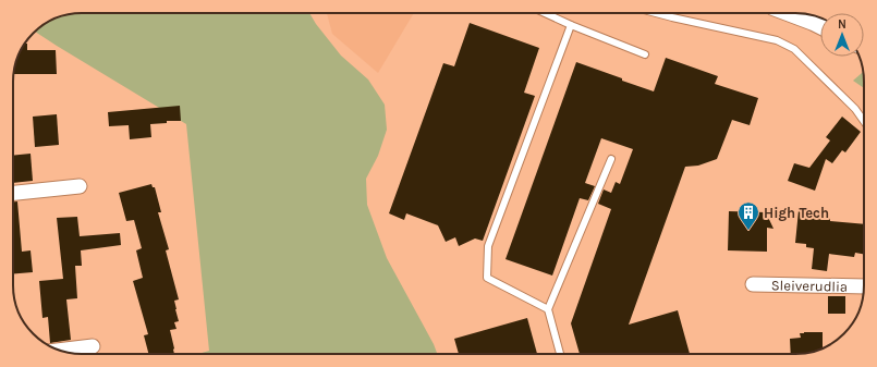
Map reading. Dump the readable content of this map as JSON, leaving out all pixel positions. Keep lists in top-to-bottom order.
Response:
{
  "streets": {
    "street": ["Sleiverudlia"]
  },
  "places": {
    "building": ["High Tech"]
  },
  "north": "top"
}
